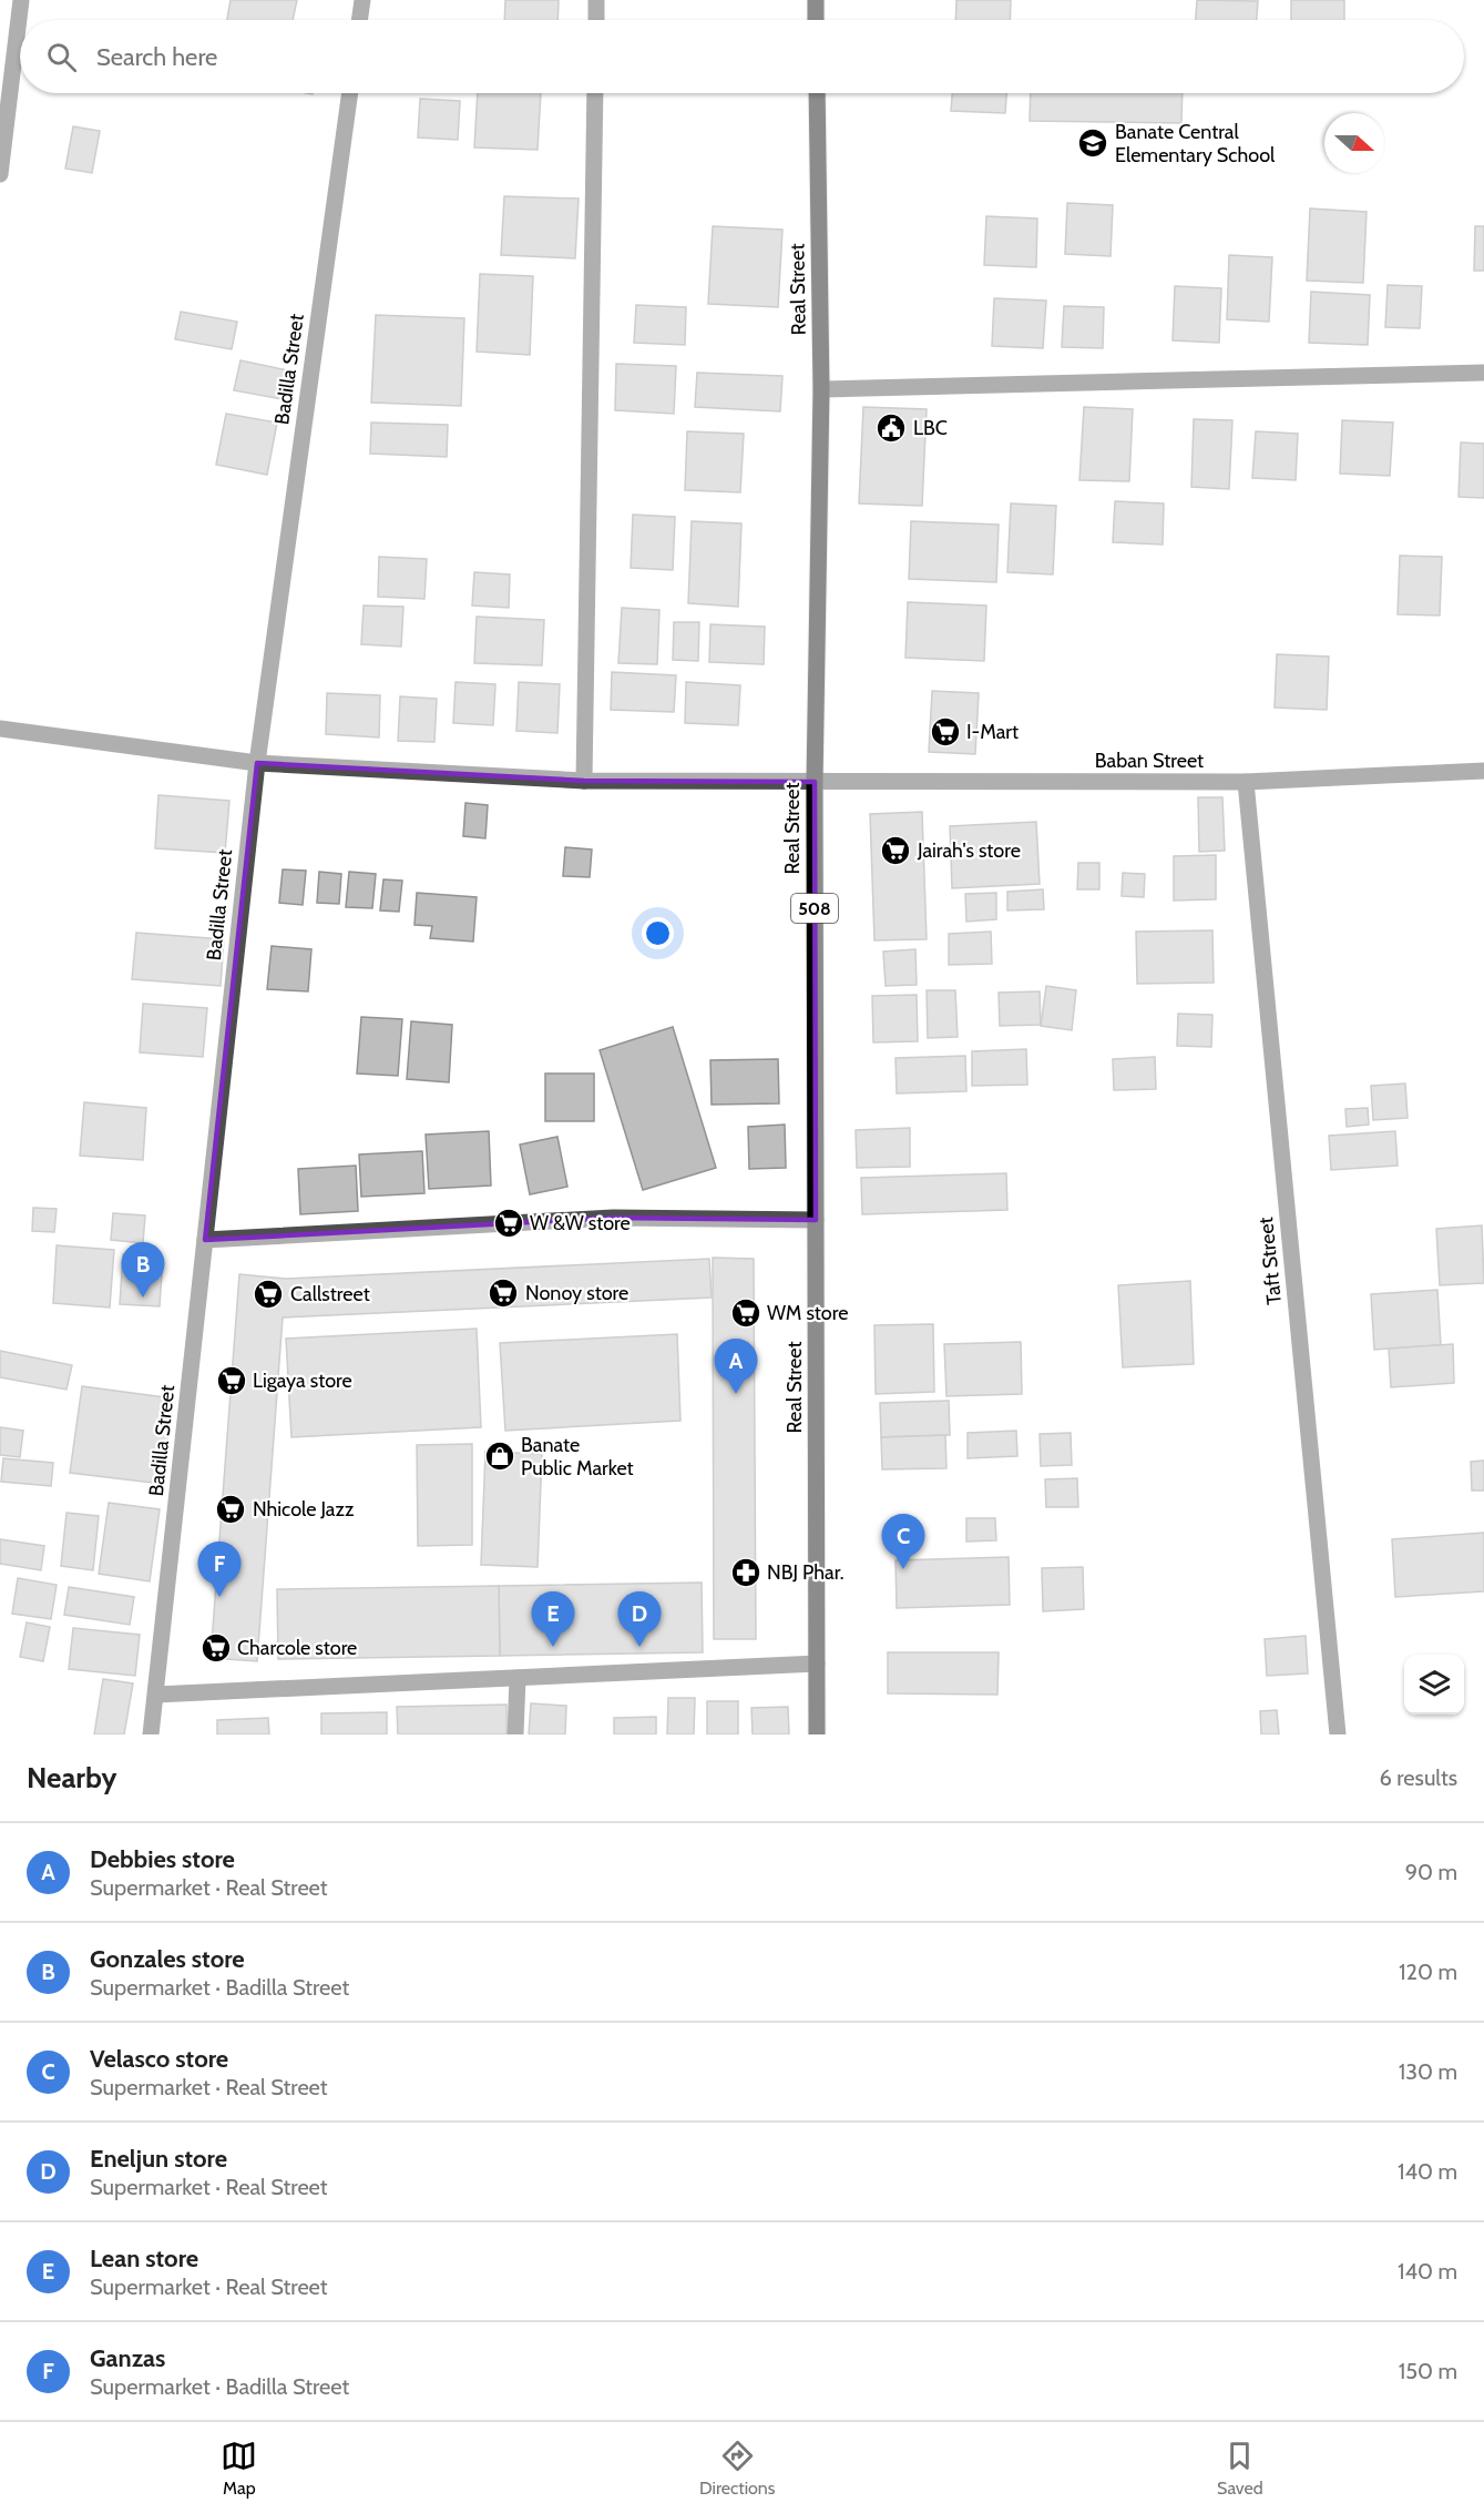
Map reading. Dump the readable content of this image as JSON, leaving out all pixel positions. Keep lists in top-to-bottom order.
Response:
{
  "streets": {
    "main road": ["Real Street", "508"],
    "street": ["Badilla Street", "Baban Street", "Taft Street"]
  },
  "crossings": [
    ["Real Street", "Baban Street"],
    ["Badilla Street", "Baban Street"],
    ["Baban Street", "Taft Street"]
  ],
  "places": {
    "school or university": ["Banate Central Elementary School"],
    "public building": ["LBC"],
    "supermarket": [
      "I-Mart",
      "Jairah's store",
      "W &W store",
      "Nonoy store",
      "Callstreet",
      "WM store",
      "Ligaya store",
      "Nhicole Jazz",
      "Charcole store"
    ],
    "shop": ["Banate Public Market"],
    "pharmacy": ["NBJ Phar."]
  },
  "north": "right",
  "page": {
    "search": "Search here",
    "pins": [
      "B",
      "A",
      "C",
      "F",
      "D",
      "E"
    ],
    "heading": ["Nearby", "6 results"],
    "list": [
      {
        "mark": "A",
        "name": "Debbies store",
        "note": "Supermarket · Real Street",
        "value": "90 m"
      },
      {
        "mark": "B",
        "name": "Gonzales store",
        "note": "Supermarket · Badilla Street",
        "value": "120 m"
      },
      {
        "mark": "C",
        "name": "Velasco store",
        "note": "Supermarket · Real Street",
        "value": "130 m"
      },
      {
        "mark": "D",
        "name": "Eneljun store",
        "note": "Supermarket · Real Street",
        "value": "140 m"
      },
      {
        "mark": "E",
        "name": "Lean store",
        "note": "Supermarket · Real Street",
        "value": "140 m"
      },
      {
        "mark": "F",
        "name": "Ganzas",
        "note": "Supermarket · Badilla Street",
        "value": "150 m"
      }
    ],
    "nav": ["Map", "Directions", "Saved"]
  }
}
